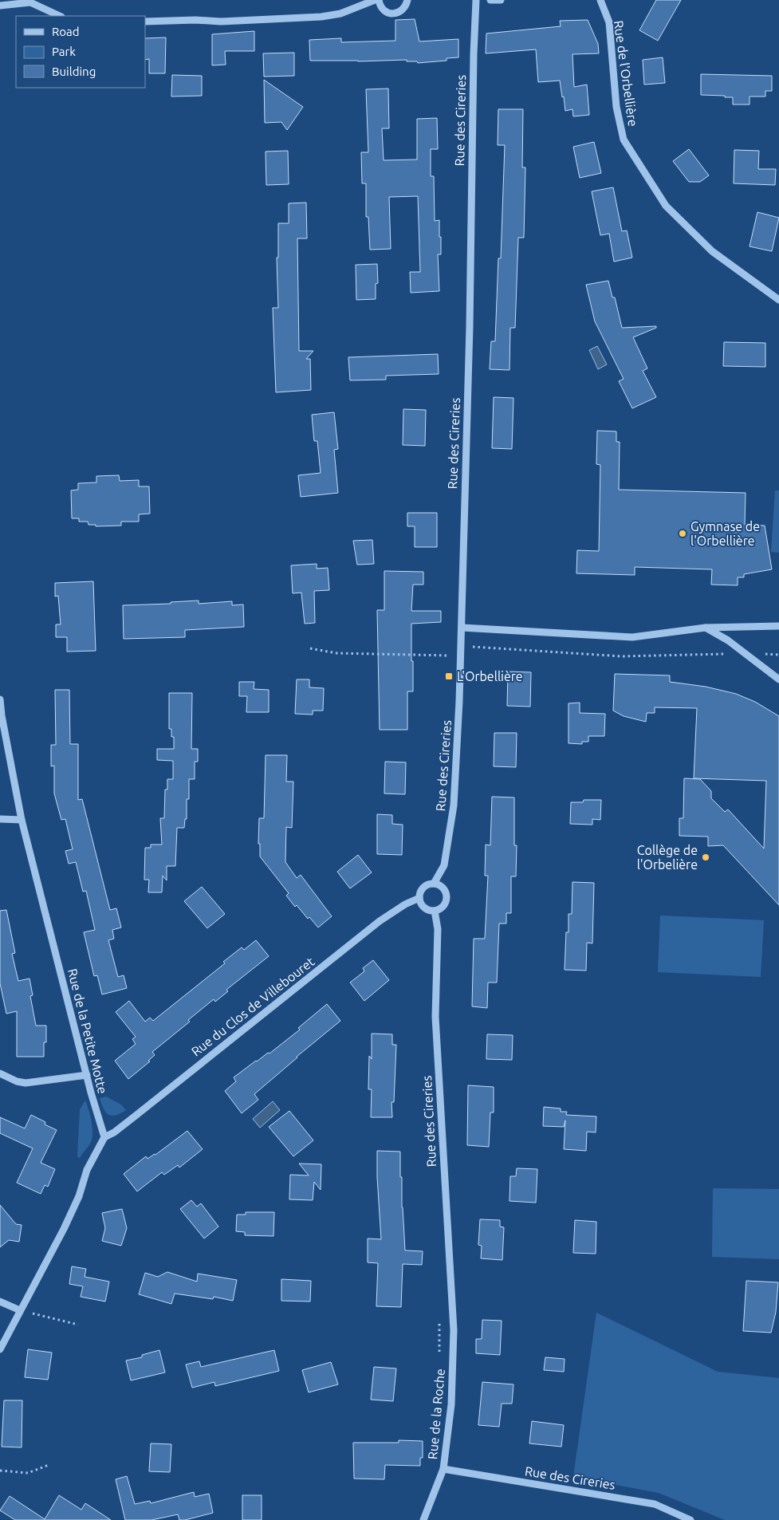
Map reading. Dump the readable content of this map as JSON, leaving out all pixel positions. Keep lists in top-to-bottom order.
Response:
{
  "streets": {
    "street": [
      "Rue de l'Orbellière",
      "Rue des Cireries",
      "Rue du Clos de Villebouret",
      "Rue de la Petite Motte",
      "Rue de la Roche"
    ]
  },
  "crossings": [
    ["Rue des Cireries", "Rue du Clos de Villebouret"],
    ["Rue des Cireries", "Rue de la Roche"],
    ["Rue du Clos de Villebouret", "Rue de la Petite Motte"]
  ],
  "places": {
    "other": ["Gymnase de l'Orbellière", "Collège de l'Orbelière"],
    "transit": ["L'Orbellière"]
  },
  "legend": ["Road", "Park", "Building"]
}
